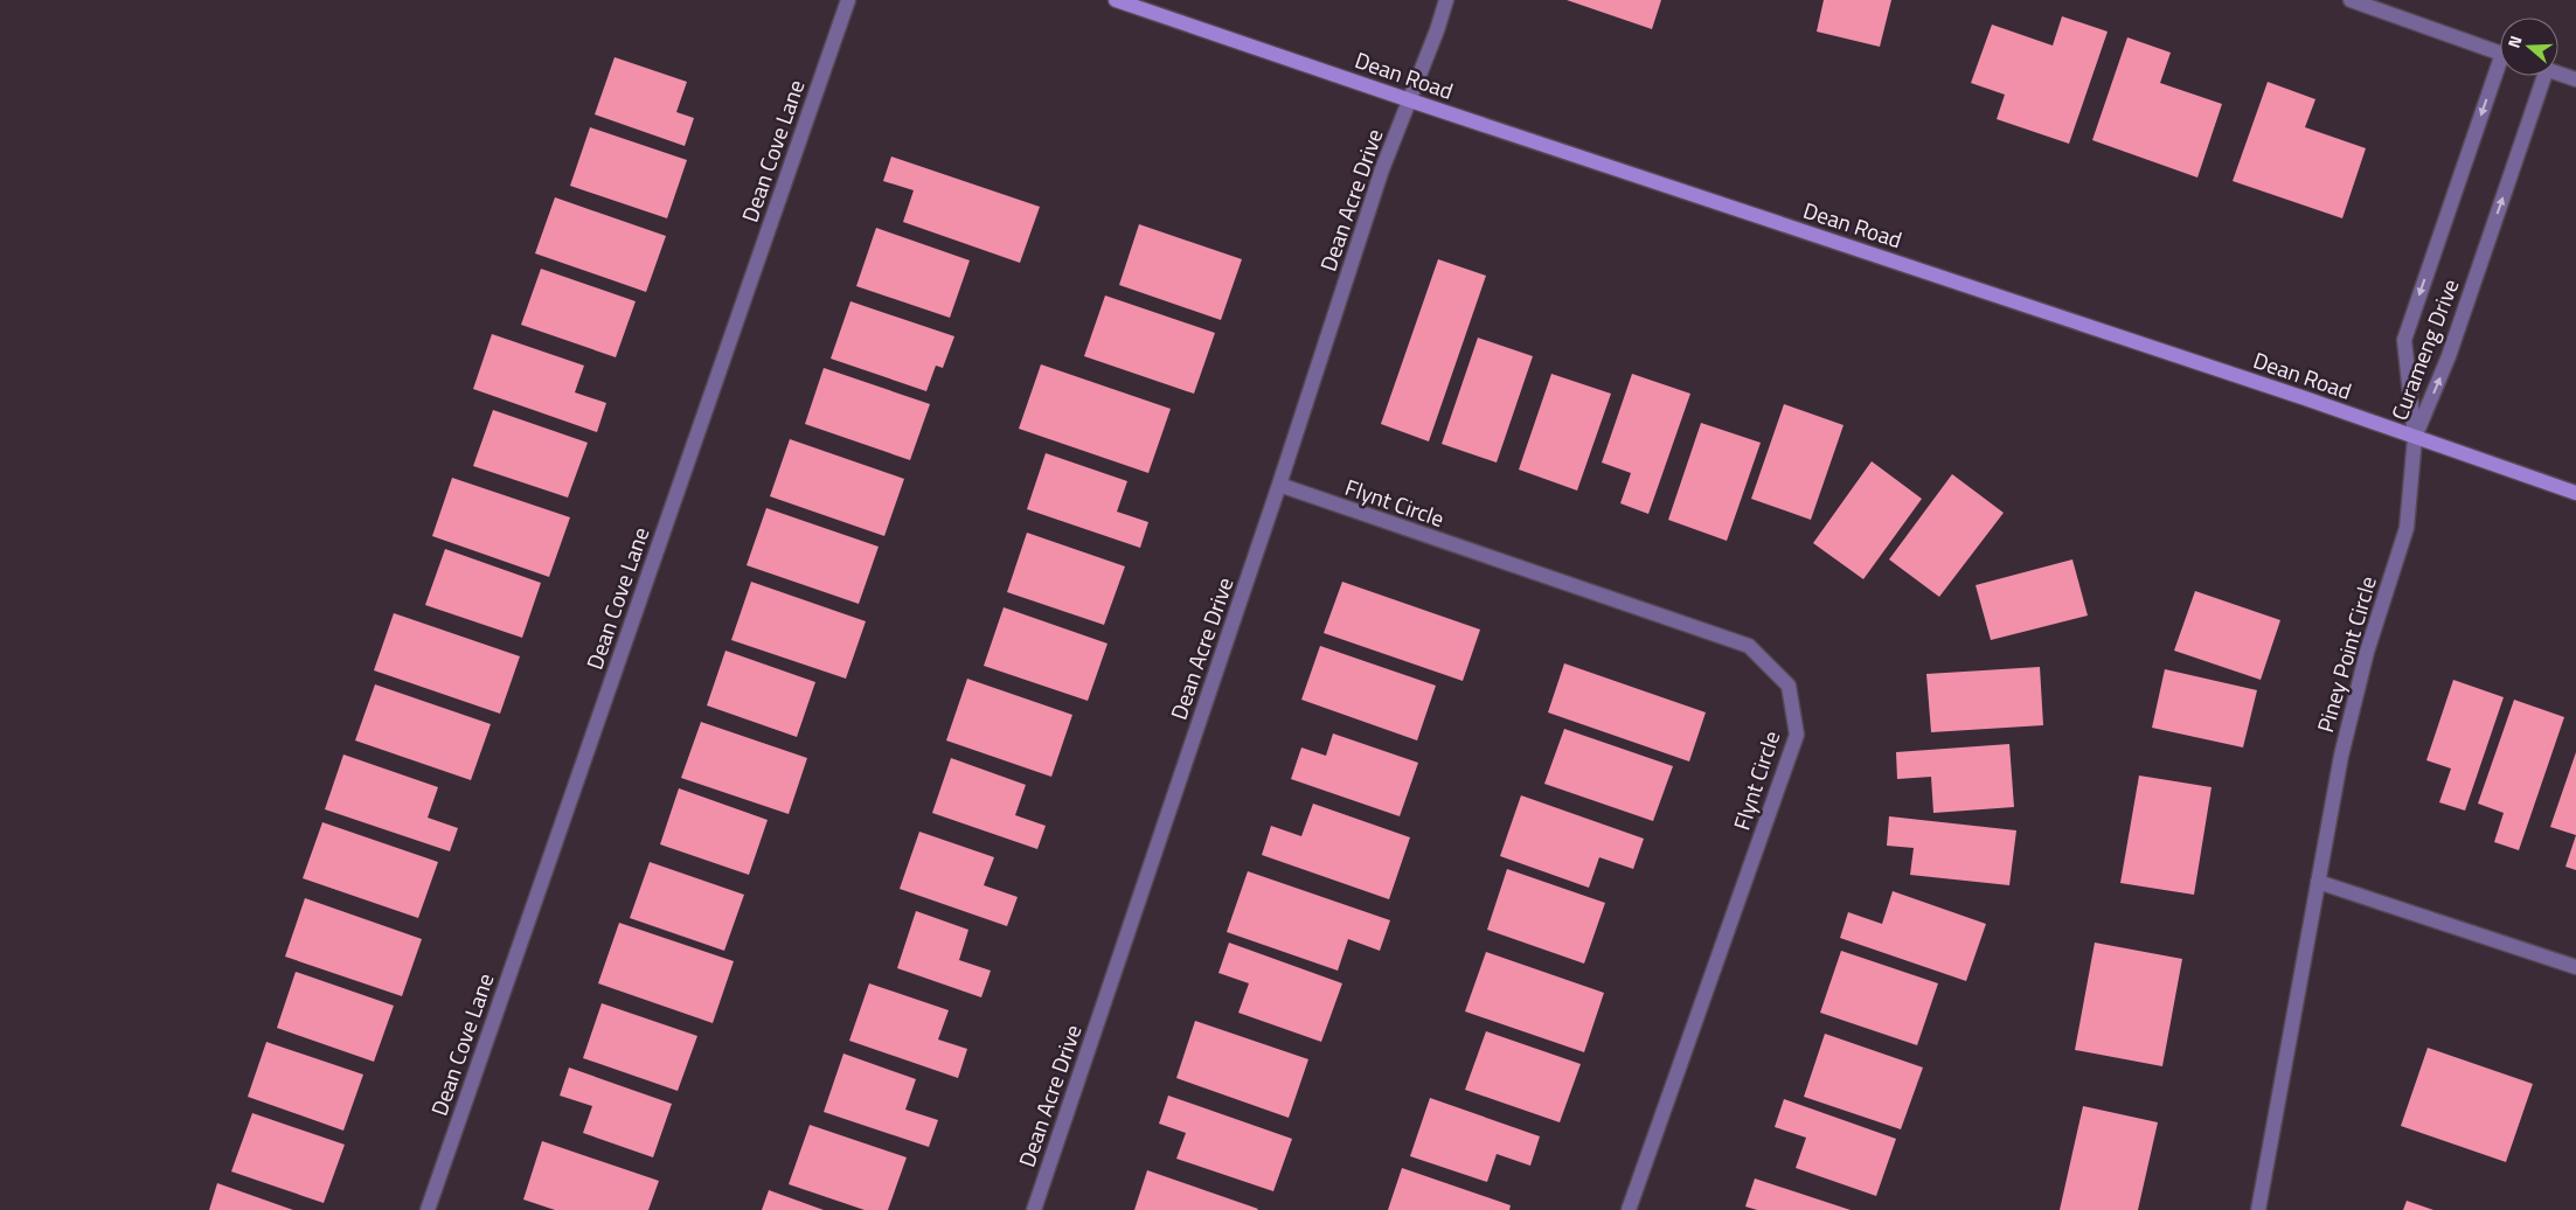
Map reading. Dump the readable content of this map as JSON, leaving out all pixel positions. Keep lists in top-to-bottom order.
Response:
{
  "streets": {
    "main road": ["Dean Road"],
    "street": [
      "Dean Cove Lane",
      "Dean Acre Drive",
      "Curameng Drive",
      "Flynt Circle",
      "Piney Point Circle"
    ]
  },
  "crossings": [
    ["Dean Road", "Dean Acre Drive"],
    ["Dean Road", "Curameng Drive"],
    ["Dean Road", "Piney Point Circle"],
    ["Dean Acre Drive", "Flynt Circle"],
    ["Curameng Drive", "Piney Point Circle"]
  ],
  "north": "left"
}
